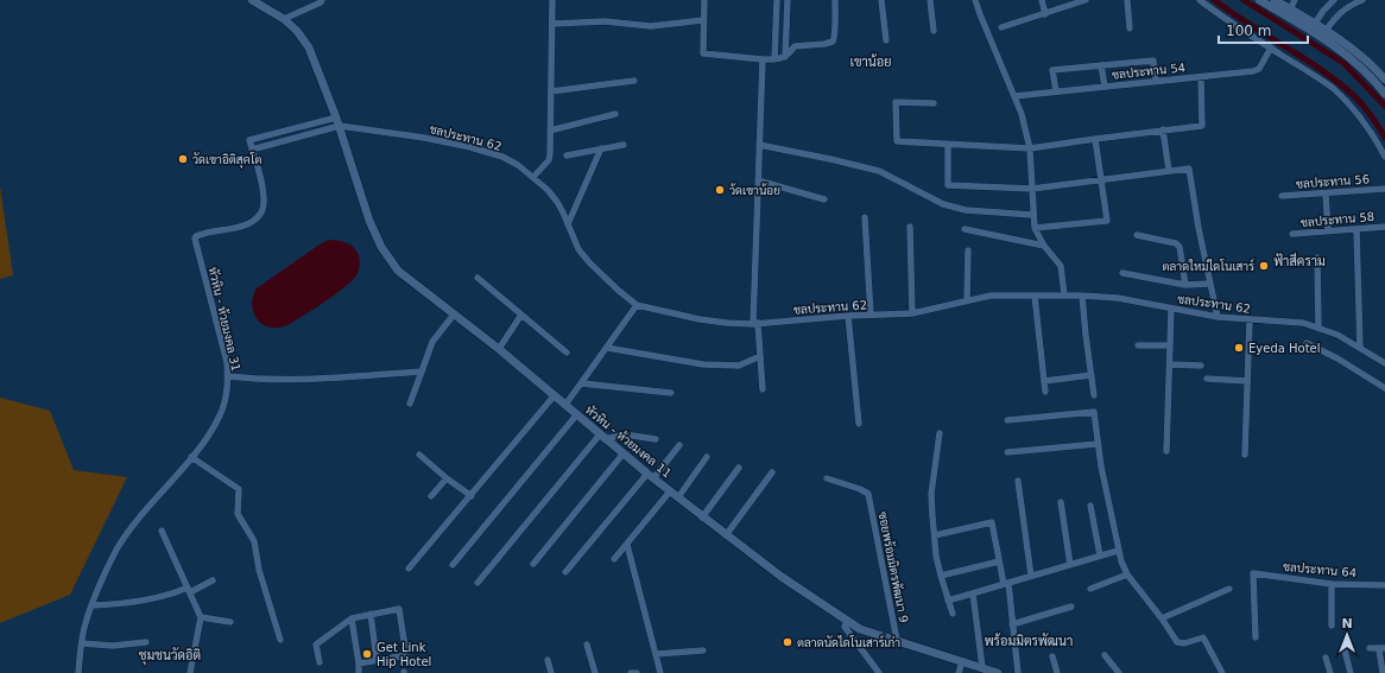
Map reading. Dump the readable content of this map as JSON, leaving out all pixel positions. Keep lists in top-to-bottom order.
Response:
{
  "streets": {
    "street": [
      "ชลประทาน 54",
      "ชลประทาน 62",
      "ชลประทาน 56",
      "ชลประทาน 58",
      "หัวหิน - ห้วยมงคล 31",
      "หัวหิน - ห้วยมงคล 11",
      "ซอยพร้อมมิตรพัฒนา 9",
      "ชลประทาน 64"
    ]
  },
  "crossings": [
    ["ชลประทาน 62", "หัวหิน - ห้วยมงคล 31"],
    ["ชลประทาน 62", "หัวหิน - ห้วยมงคล 11"],
    ["หัวหิน - ห้วยมงคล 31", "หัวหิน - ห้วยมงคล 11"],
    ["หัวหิน - ห้วยมงคล 11", "ซอยพร้อมมิตรพัฒนา 9"]
  ],
  "districts": [
    "เขาน้อย",
    "ฟ้าสีคราม",
    "พร้อมมิตรพัฒนา",
    "ชุมชนวัดอิติ"
  ],
  "places": [
    "วัดเขาอิติสุคโต",
    "ว้ดเขาน้อย",
    "ตลาดใหม่ไดโนเสาร์",
    "Eyeda Hotel",
    "ตลาดนัดไดโนเสาร์เก่า",
    "Get Link Hip Hotel"
  ],
  "scale_bar": "100 m",
  "north": "top"
}
